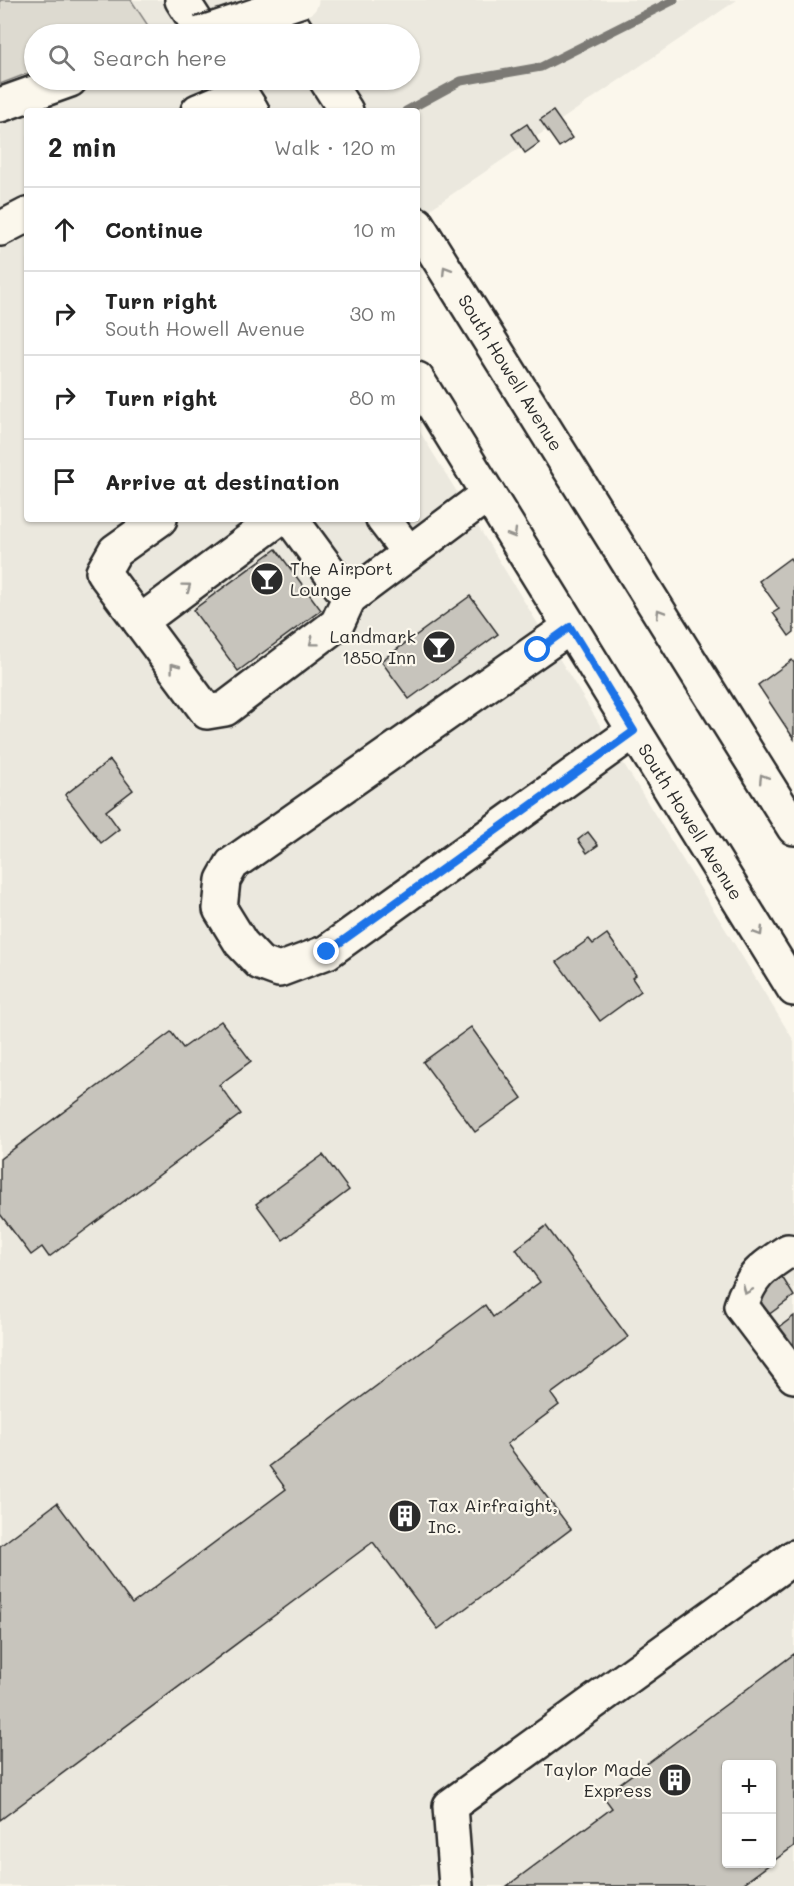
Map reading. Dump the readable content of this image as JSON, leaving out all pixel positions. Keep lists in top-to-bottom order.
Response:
{
  "streets": {
    "main road": ["South Howell Avenue"]
  },
  "places": {
    "bar": ["The Airport Lounge", "Landmark 1850 Inn"],
    "building": ["Tax Airfraight, Inc.", "Taylor Made Express"]
  },
  "page": {
    "search": "Search here",
    "heading": ["2 min", "Walk · 120 m"],
    "list": [
      ["Continue", "10 m"],
      ["Turn right", "South Howell Avenue", "30 m"],
      ["Turn right", "80 m"],
      "Arrive at destination"
    ],
    "map_buttons": ["+", "−"]
  }
}
